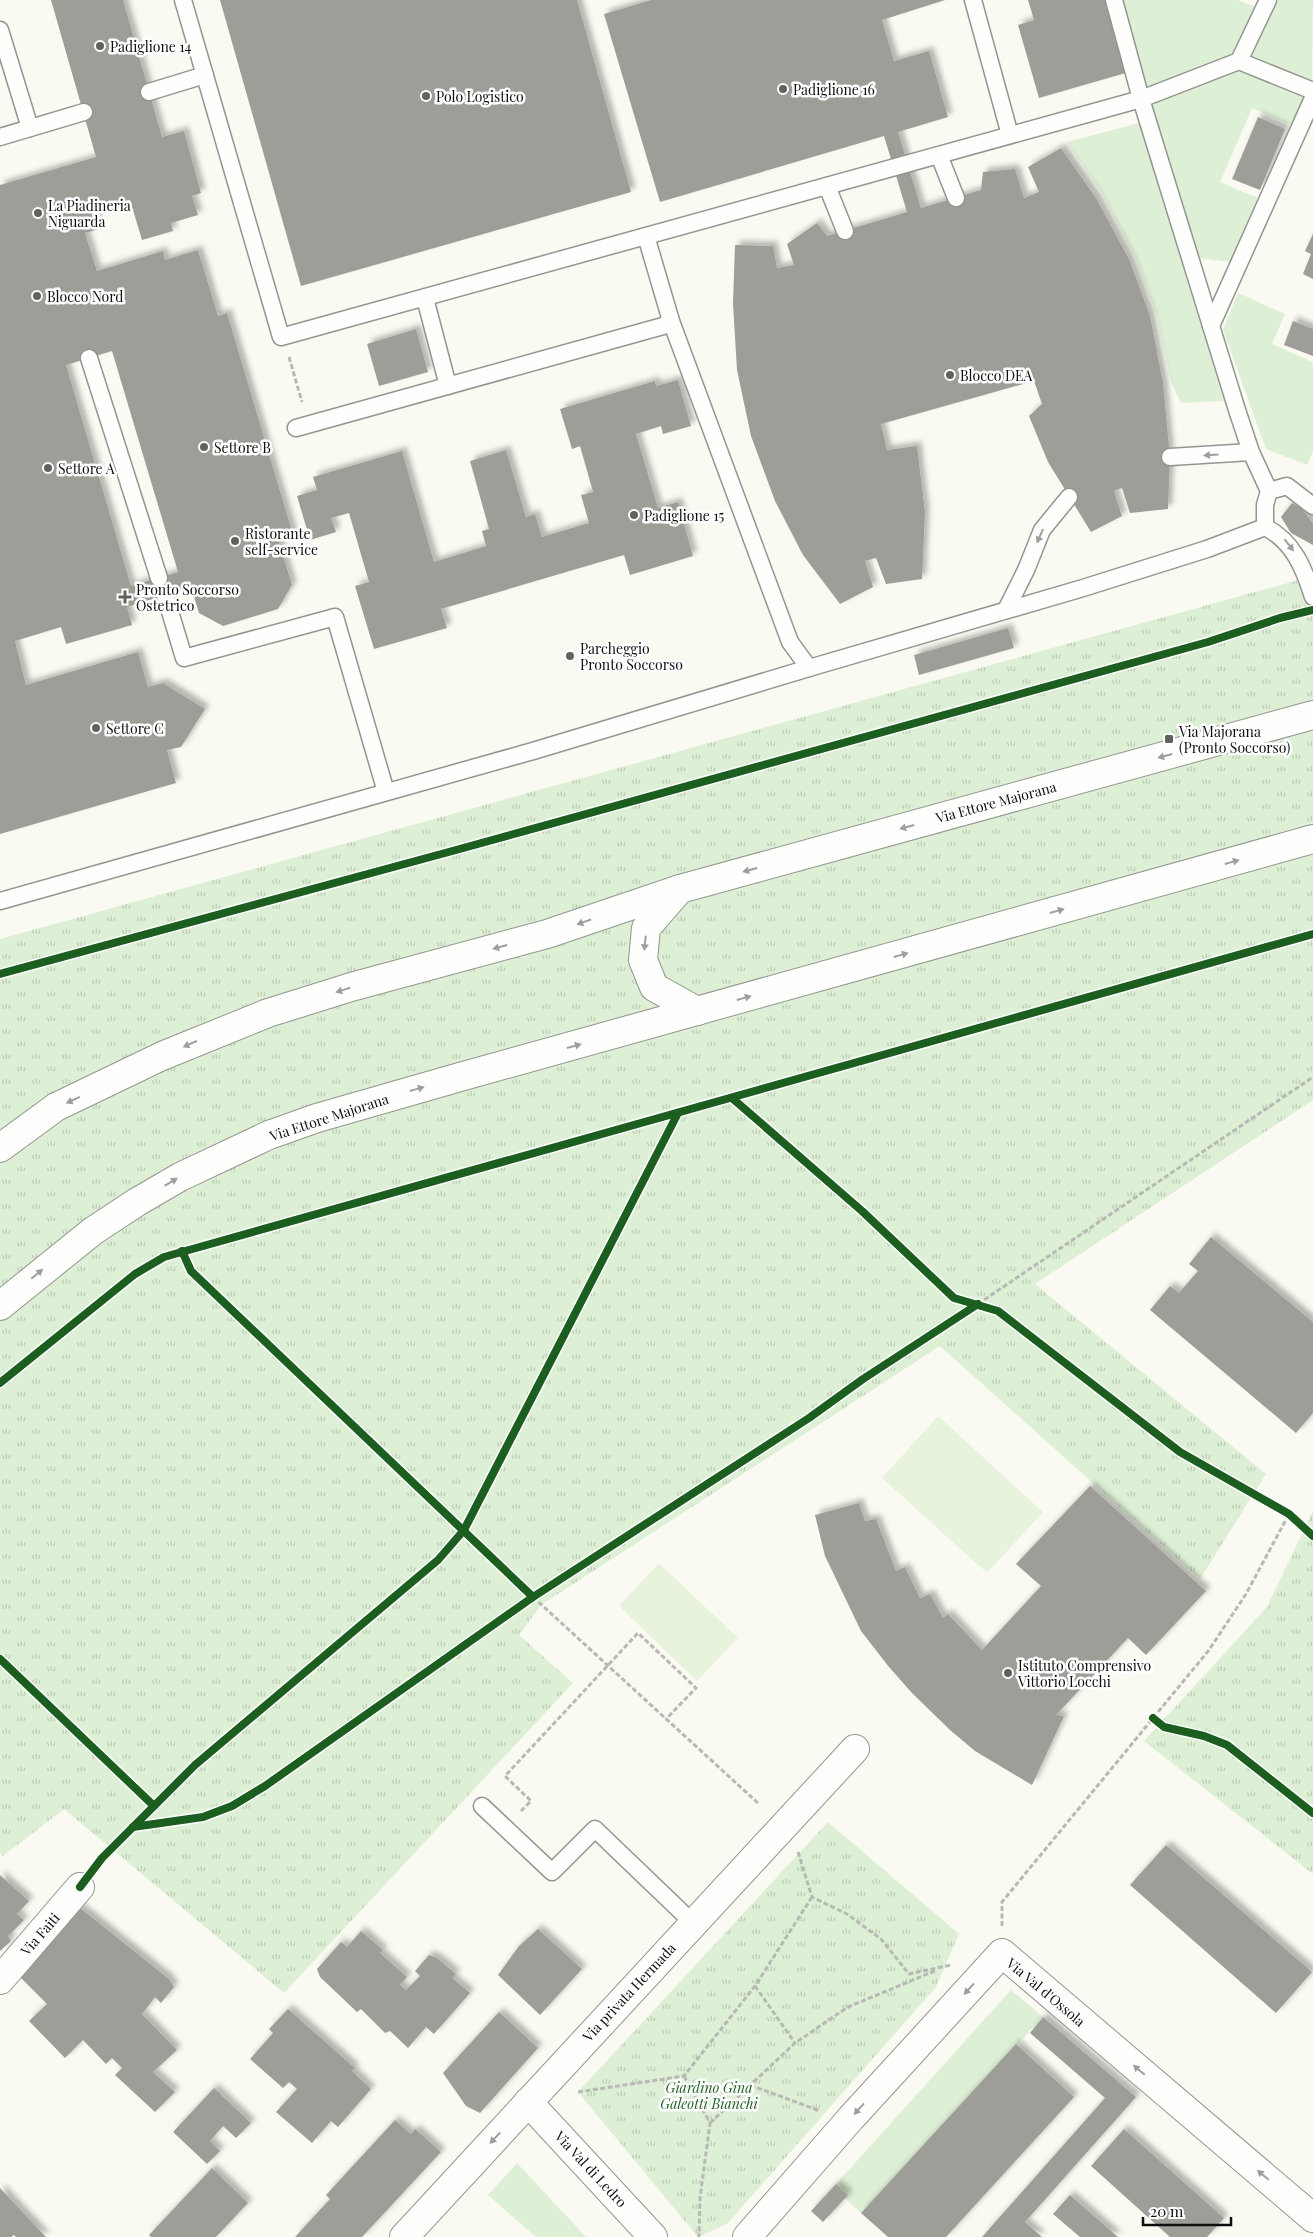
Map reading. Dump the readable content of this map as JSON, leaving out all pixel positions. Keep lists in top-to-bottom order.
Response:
{
  "streets": {
    "street": [
      "Via Ettore Majorana",
      "Via Faiti",
      "Via privata Hermada",
      "Via Val d'Ossola",
      "Via Val di Ledro"
    ]
  },
  "crossings": [
    ["Via privata Hermada", "Via Val di Ledro"]
  ],
  "parks": ["Giardino Gina Galeotti Bianchi"],
  "places": {
    "other": [
      "Padiglione 14",
      "Padiglione 16",
      "Polo Logistico",
      "La Piadineria Niguarda",
      "Blocco Nord",
      "Blocco DEA",
      "Settore B",
      "Settore A",
      "Padiglione 15",
      "Ristorante self-service",
      "Parcheggio Pronto Soccorso",
      "Settore C",
      "Istituto Comprensivo Vittorio Locchi"
    ],
    "health": ["Pronto Soccorso Ostetrico"],
    "transit": ["Via Majorana (Pronto Soccorso)"]
  },
  "scale_bar": "20 m"
}
